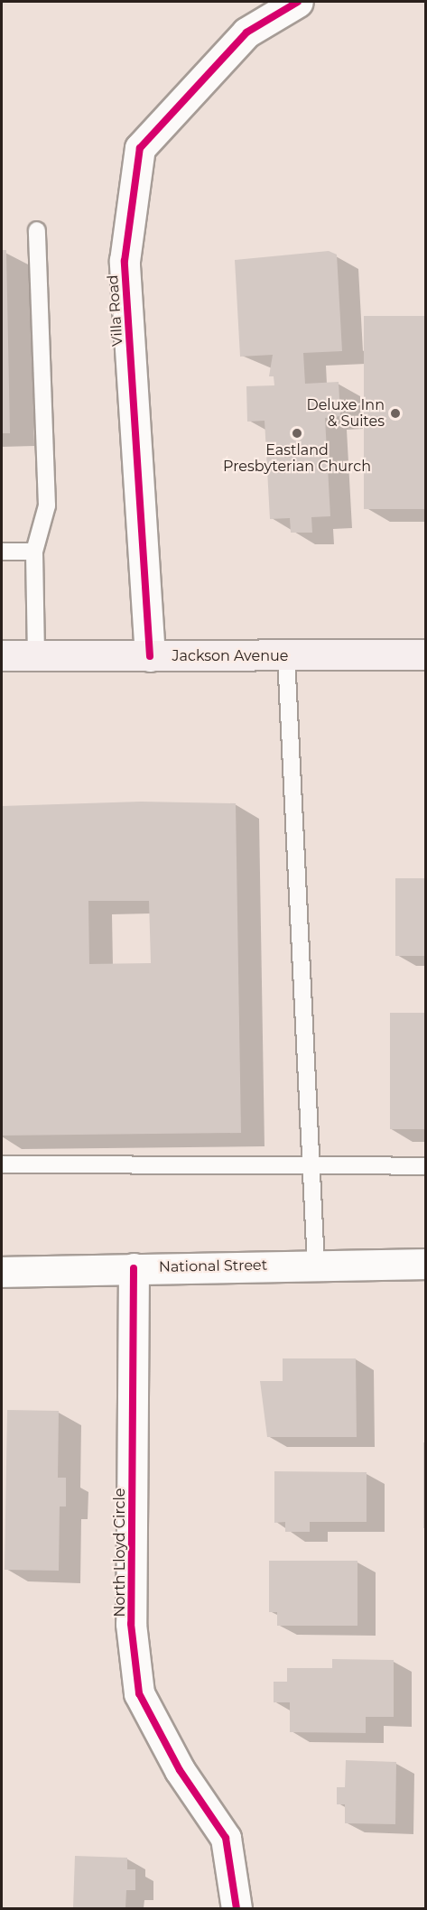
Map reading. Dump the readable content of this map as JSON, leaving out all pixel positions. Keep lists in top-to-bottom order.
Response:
{
  "streets": {
    "main road": ["Jackson Avenue"],
    "street": ["Villa Road", "National Street", "North Lloyd Circle"]
  },
  "crossings": [
    ["Villa Road", "Jackson Avenue"],
    ["National Street", "North Lloyd Circle"]
  ],
  "places": ["Deluxe Inn & Suites", "Eastland Presbyterian Church"]
}
